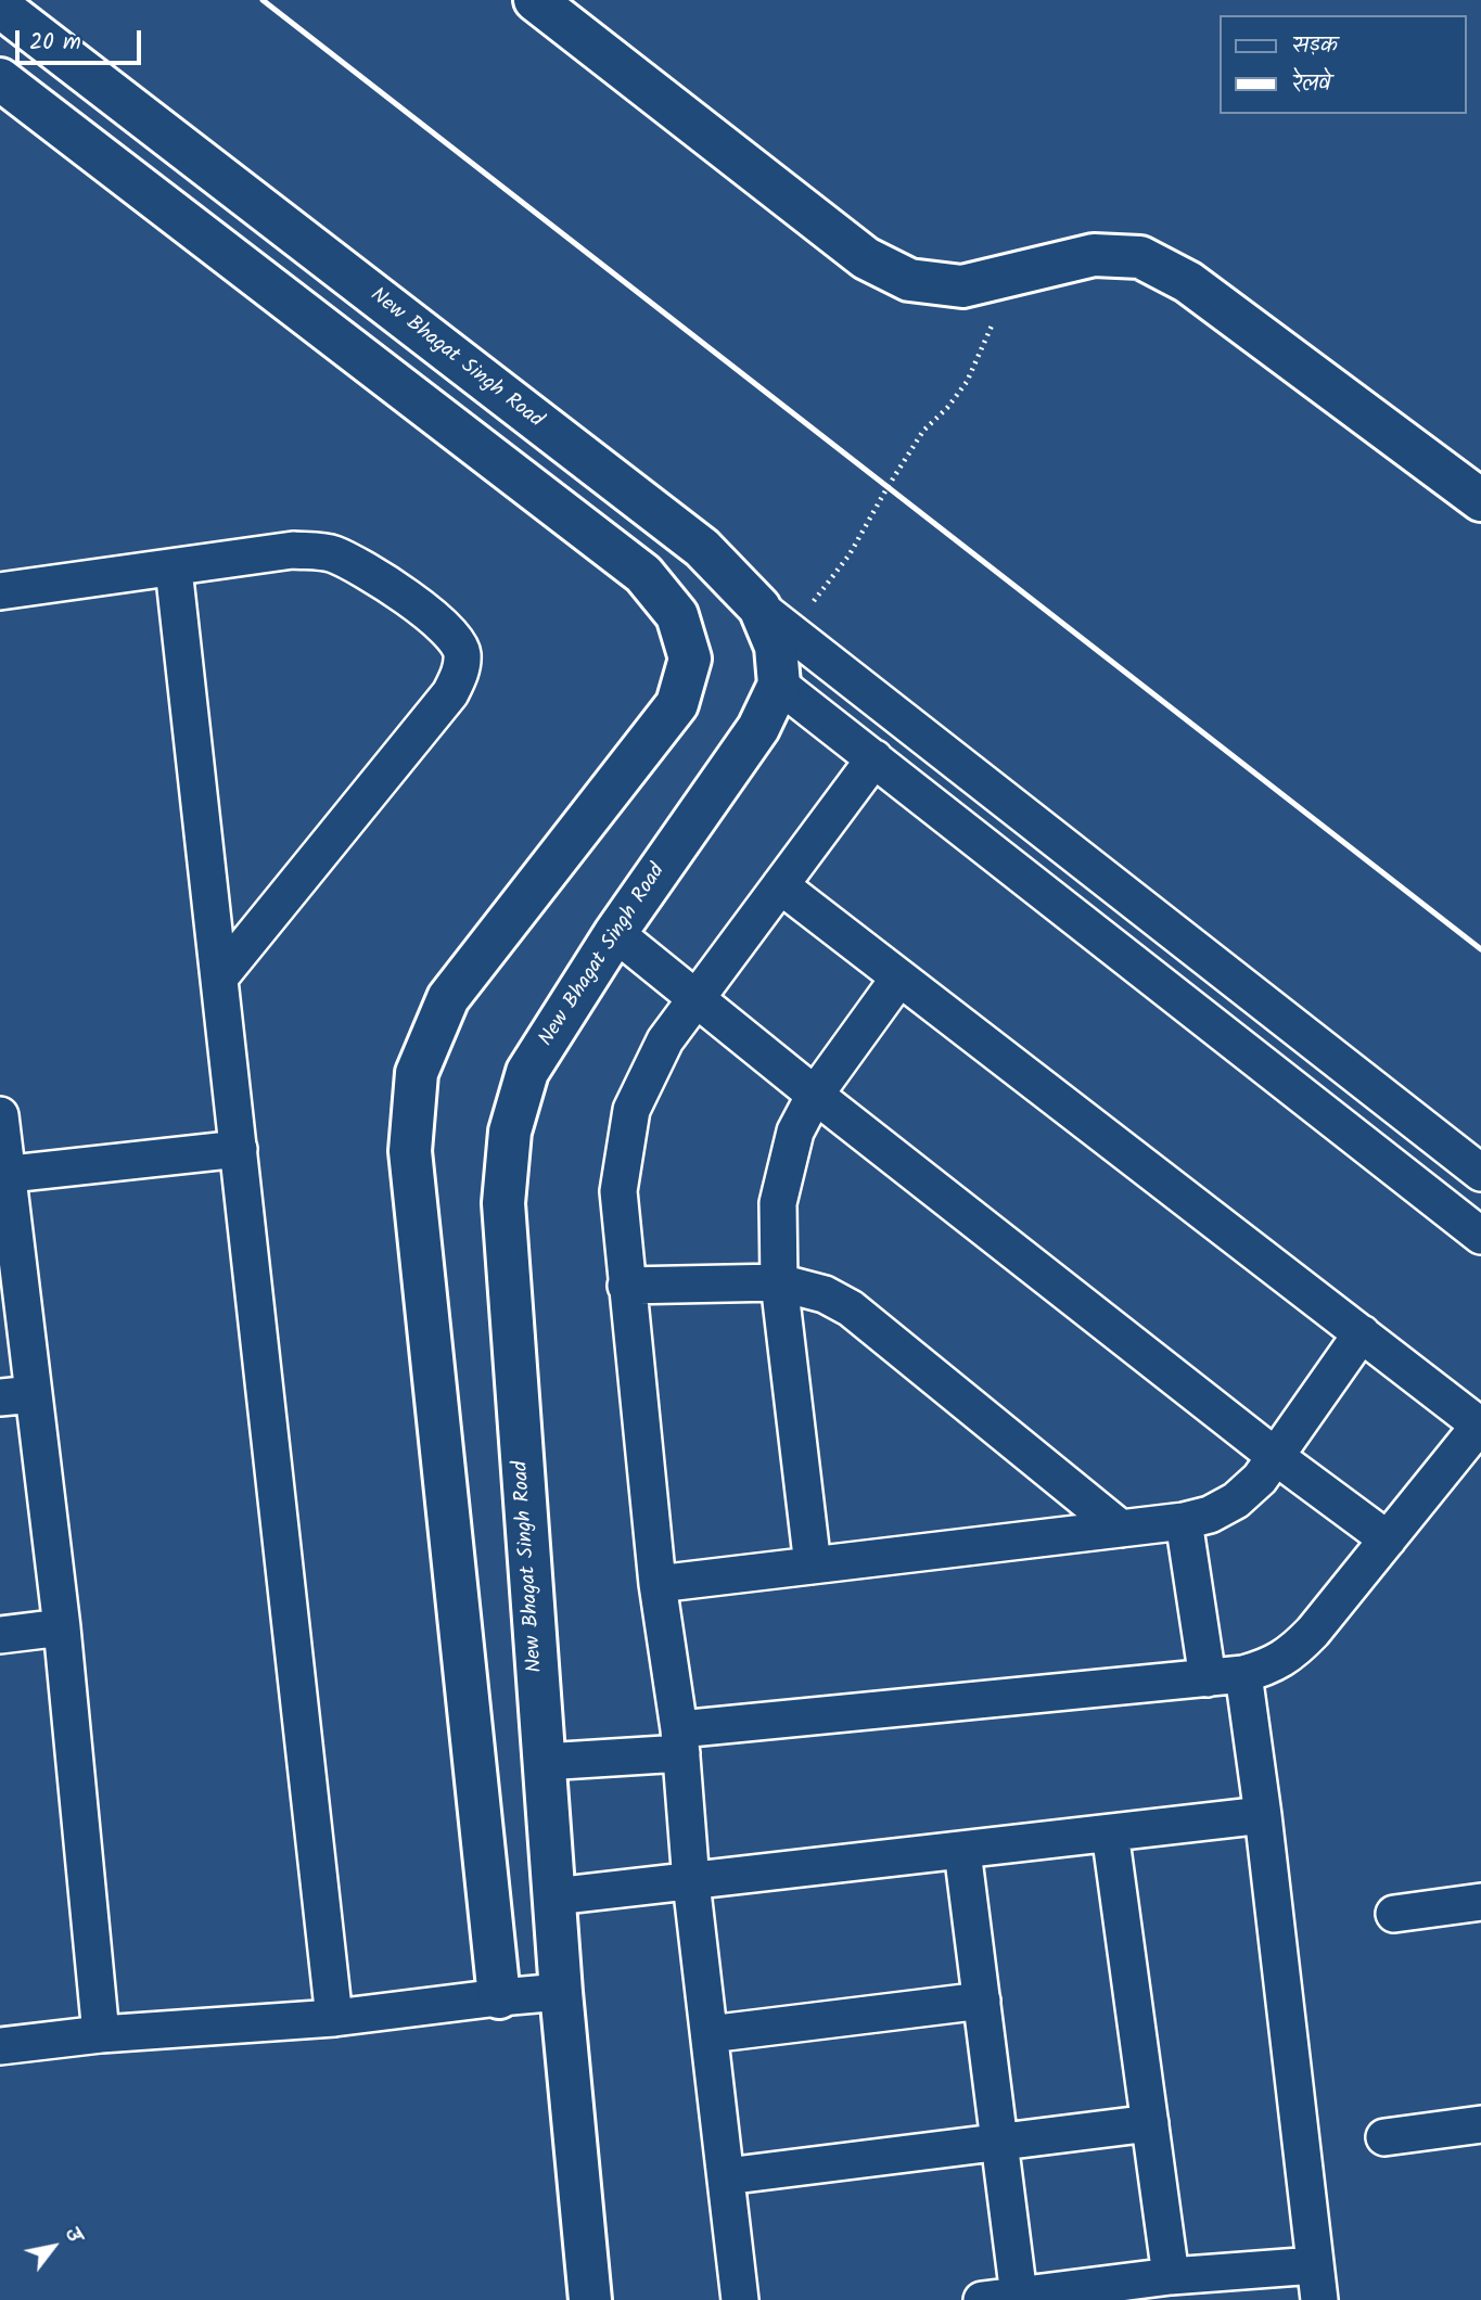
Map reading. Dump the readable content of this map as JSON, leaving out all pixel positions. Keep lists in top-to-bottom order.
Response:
{
  "streets": {
    "street": ["New Bhagat Singh Road"]
  },
  "legend": ["सड़क", "रेलवे"],
  "scale_bar": "20 m",
  "north": "top right"
}
